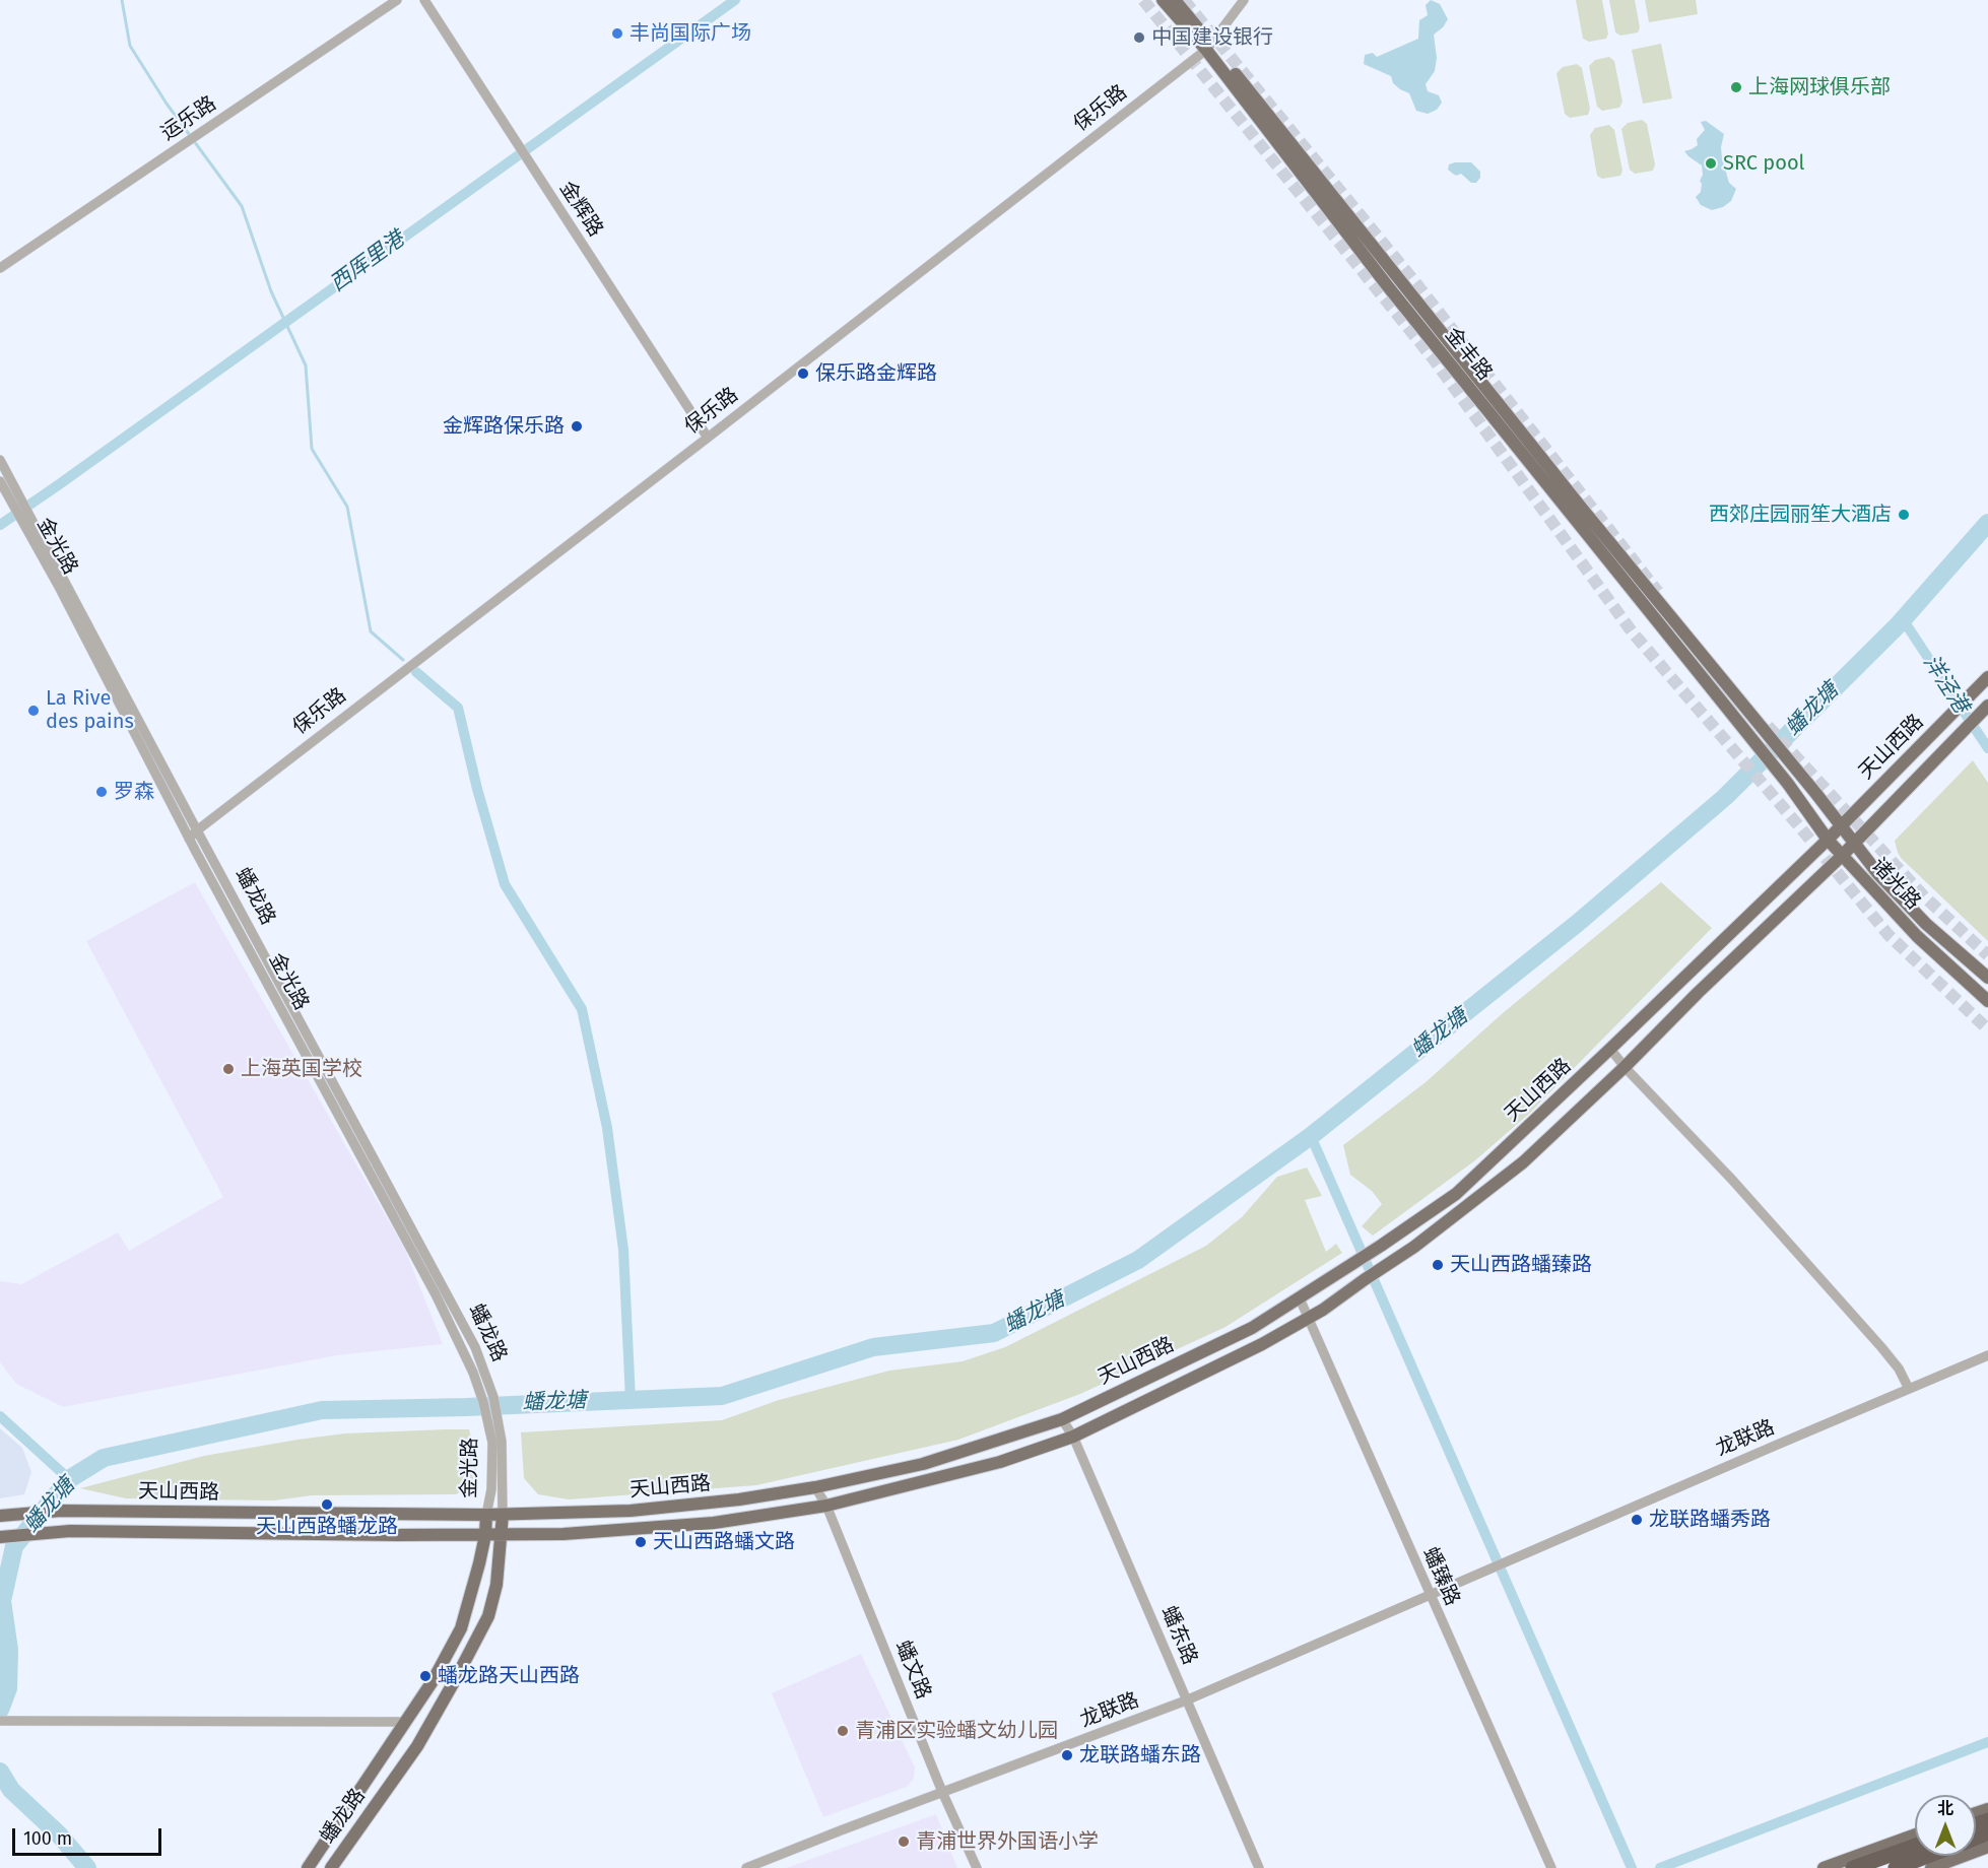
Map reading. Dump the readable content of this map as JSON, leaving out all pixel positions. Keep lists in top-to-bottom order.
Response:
{
  "streets": {
    "main road": [
      "金丰路",
      "天山西路",
      "诸光路",
      "蟠龙路"
    ],
    "street": [
      "保乐路",
      "运乐路",
      "金辉路",
      "金光路",
      "龙联路",
      "蟠臻路",
      "蟠东路",
      "蟠文路"
    ]
  },
  "crossings": [
    ["保乐路", "金辉路"],
    ["保乐路", "金丰路"],
    ["保乐路", "金光路"],
    ["保乐路", "蟠龙路"],
    ["金丰路", "诸光路"],
    ["金光路", "天山西路"],
    ["金光路", "蟠龙路"],
    ["天山西路", "诸光路"],
    ["天山西路", "蟠龙路"],
    ["天山西路", "蟠臻路"],
    ["天山西路", "蟠东路"],
    ["天山西路", "蟠文路"],
    ["龙联路", "蟠臻路"],
    ["龙联路", "蟠东路"],
    ["龙联路", "蟠文路"]
  ],
  "water": ["西厍里港", "洋泾港", "蟠龙塘"],
  "places": [
    "丰尚国际广场",
    "中国建设银行",
    "上海网球俱乐部",
    "SRC pool",
    "保乐路金辉路",
    "金辉路保乐路",
    "西郊庄园丽笙大酒店",
    "La Rive des pains",
    "罗森",
    "上海英国学校",
    "天山西路蟠臻路",
    "天山西路蟠龙路",
    "龙联路蟠秀路",
    "天山西路蟠文路",
    "蟠龙路天山西路",
    "青浦区实验蟠文幼儿园",
    "龙联路蟠东路",
    "青浦世界外国语小学"
  ],
  "scale_bar": "100 m",
  "north": "top"
}
